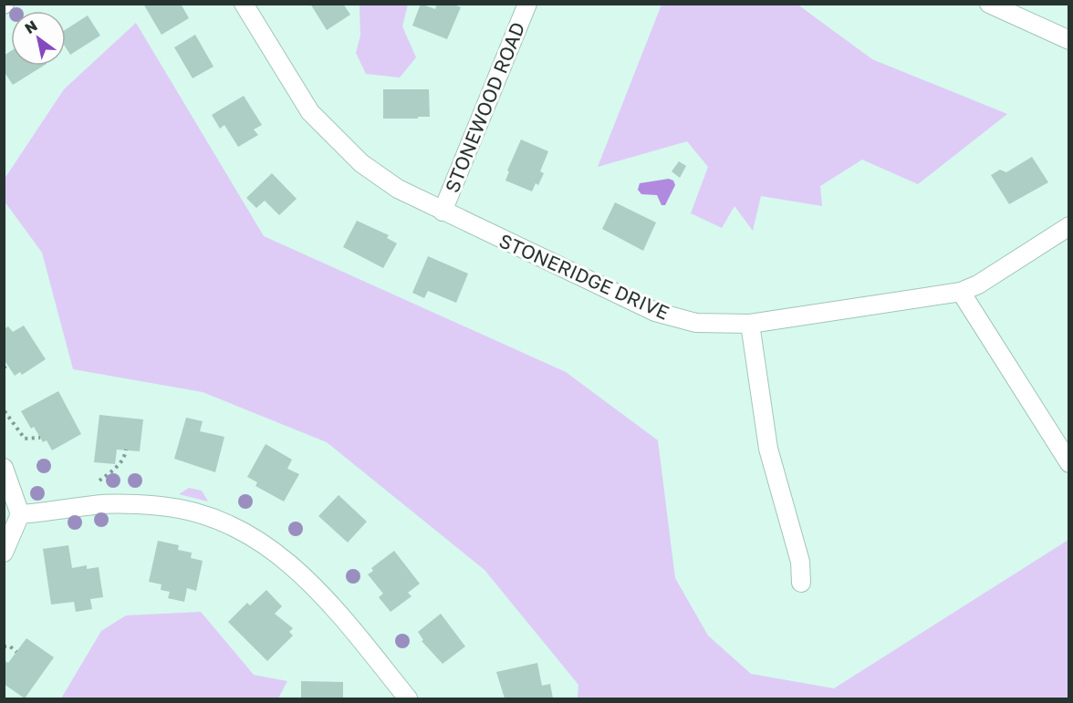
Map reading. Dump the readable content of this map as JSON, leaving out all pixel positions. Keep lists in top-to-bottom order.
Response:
{
  "streets": {
    "street": ["STONEWOOD ROAD", "STONERIDGE DRIVE"]
  },
  "crossings": [
    ["STONEWOOD ROAD", "STONERIDGE DRIVE"]
  ],
  "north": "top left"
}
